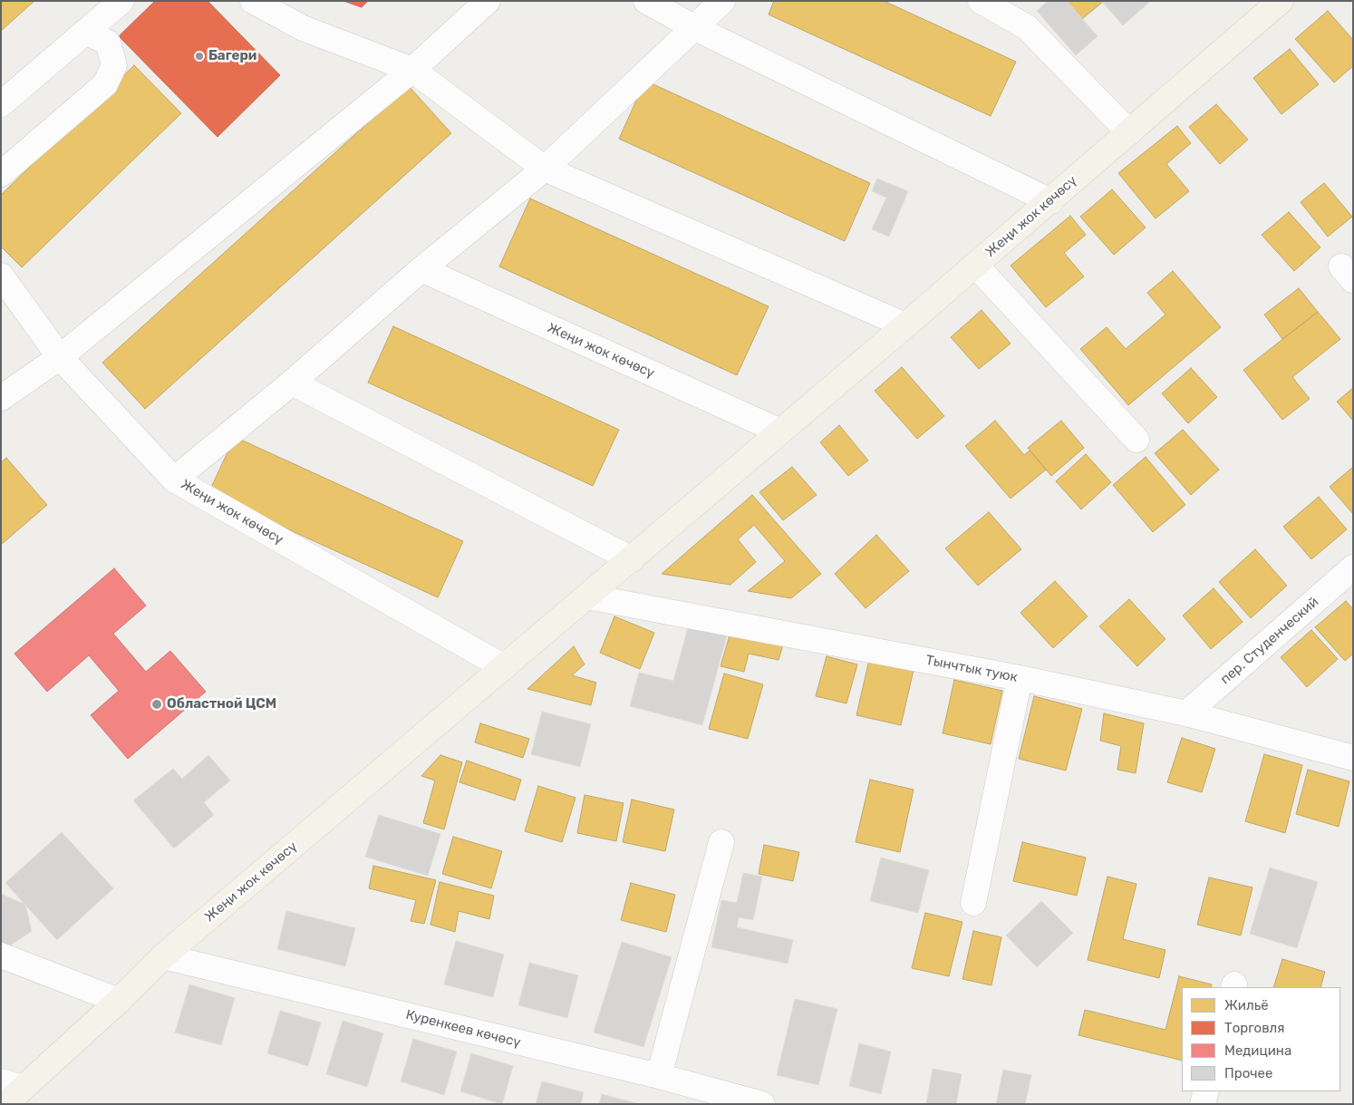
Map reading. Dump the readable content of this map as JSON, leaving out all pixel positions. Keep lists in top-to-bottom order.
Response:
{
  "streets": {
    "main road": ["Жеңи жок көчөсү"],
    "street": ["пер. Студенческий", "Тынчтык туюк", "Куренкеев көчөсү"]
  },
  "crossings": [
    ["Жеңи жок көчөсү", "Тынчтык туюк"],
    ["Жеңи жок көчөсү", "Куренкеев көчөсү"],
    ["пер. Студенческий", "Тынчтык туюк"]
  ],
  "places": ["Багери", "Областной ЦСМ"],
  "legend": [
    "Жильё",
    "Торговля",
    "Медицина",
    "Прочее"
  ]
}
